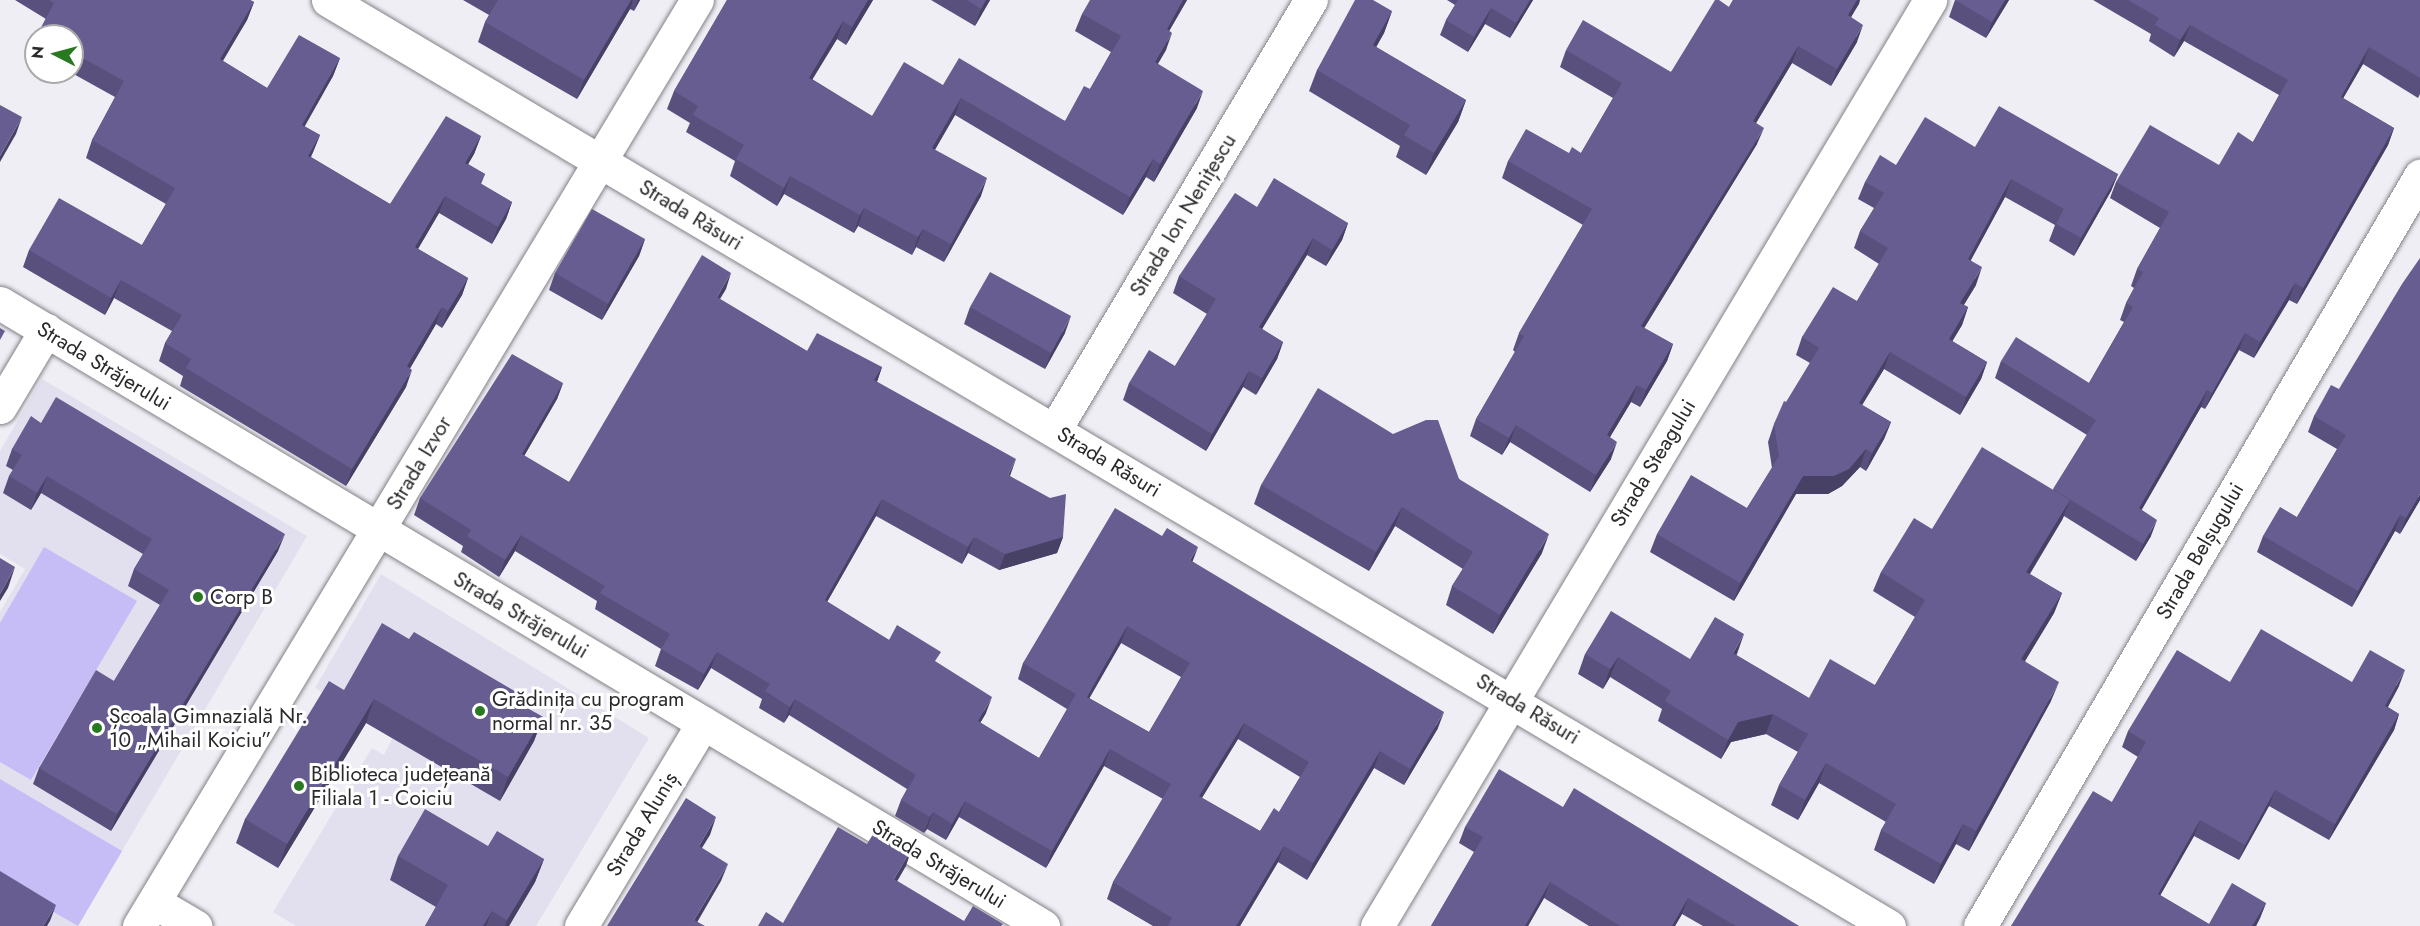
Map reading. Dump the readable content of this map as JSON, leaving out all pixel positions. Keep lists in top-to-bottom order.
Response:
{
  "streets": {
    "street": [
      "Strada Răsuri",
      "Strada Ion Nenițescu",
      "Strada Străjerului",
      "Strada Izvor",
      "Strada Steagului",
      "Strada Belșugului",
      "Strada Aluniș"
    ]
  },
  "crossings": [
    ["Strada Răsuri", "Strada Ion Nenițescu"],
    ["Strada Răsuri", "Strada Izvor"],
    ["Strada Răsuri", "Strada Steagului"],
    ["Strada Străjerului", "Strada Izvor"],
    ["Strada Străjerului", "Strada Aluniș"]
  ],
  "places": [
    "Corp B",
    "Grădinița cu program normal nr. 35",
    "Școala Gimnazială Nr. 10 „Mihail Koiciu”",
    "Biblioteca județeană Filiala 1 - Coiciu"
  ],
  "north": "left"
}
